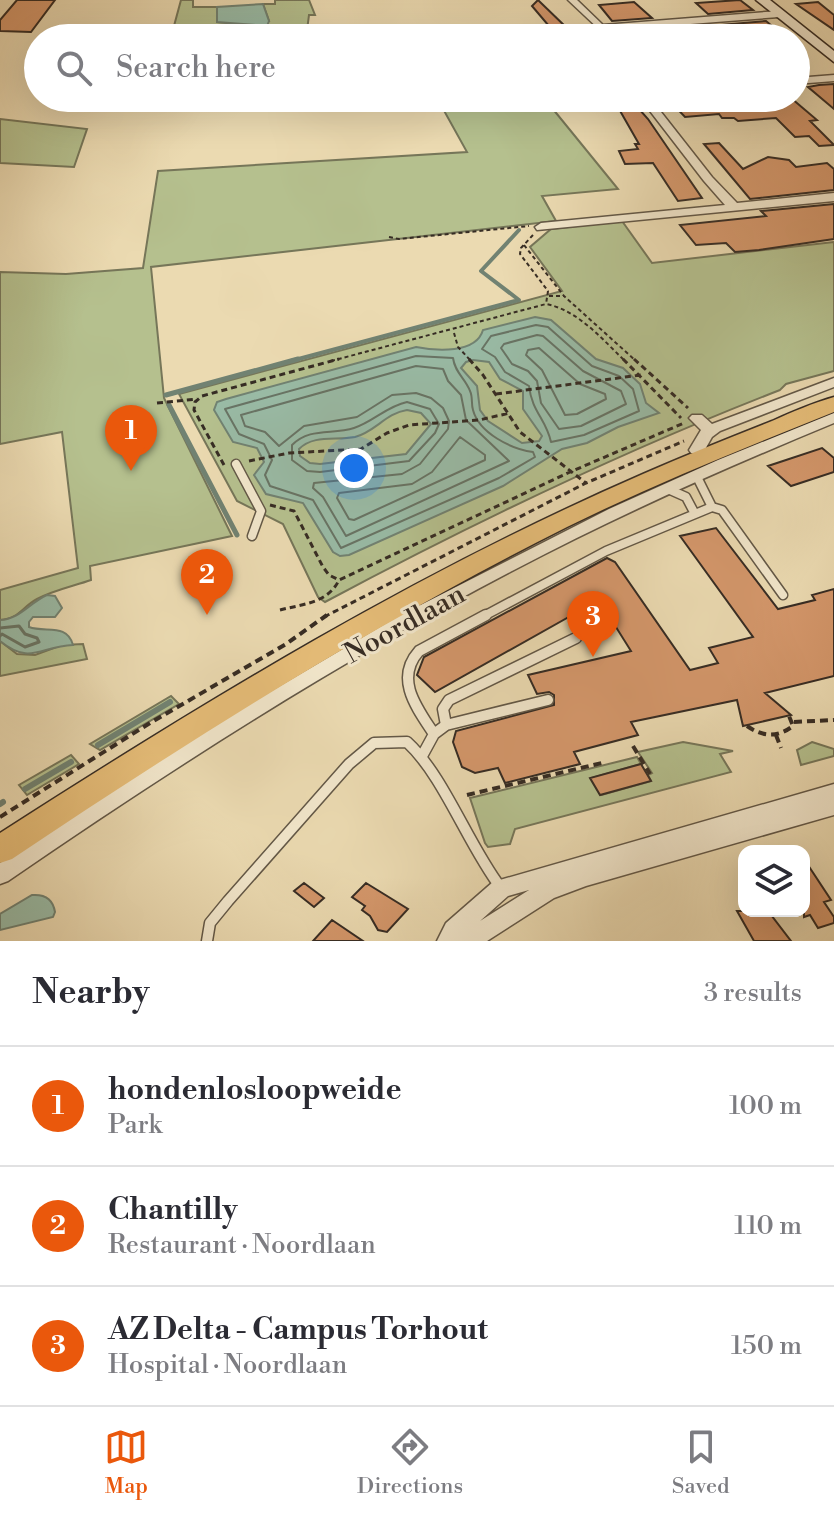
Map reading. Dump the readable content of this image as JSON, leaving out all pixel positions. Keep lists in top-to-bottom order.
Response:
{
  "streets": {
    "main road": ["Noordlaan"]
  },
  "page": {
    "search": "Search here",
    "pins": ["1", "2", "3"],
    "heading": ["Nearby", "3 results"],
    "list": [
      {
        "mark": "1",
        "name": "hondenlosloopweide",
        "note": "Park",
        "value": "100 m"
      },
      {
        "mark": "2",
        "name": "Chantilly",
        "note": "Restaurant · Noordlaan",
        "value": "110 m"
      },
      {
        "mark": "3",
        "name": "AZ Delta - Campus Torhout",
        "note": "Hospital · Noordlaan",
        "value": "150 m"
      }
    ],
    "nav": ["Map", "Directions", "Saved"]
  }
}
